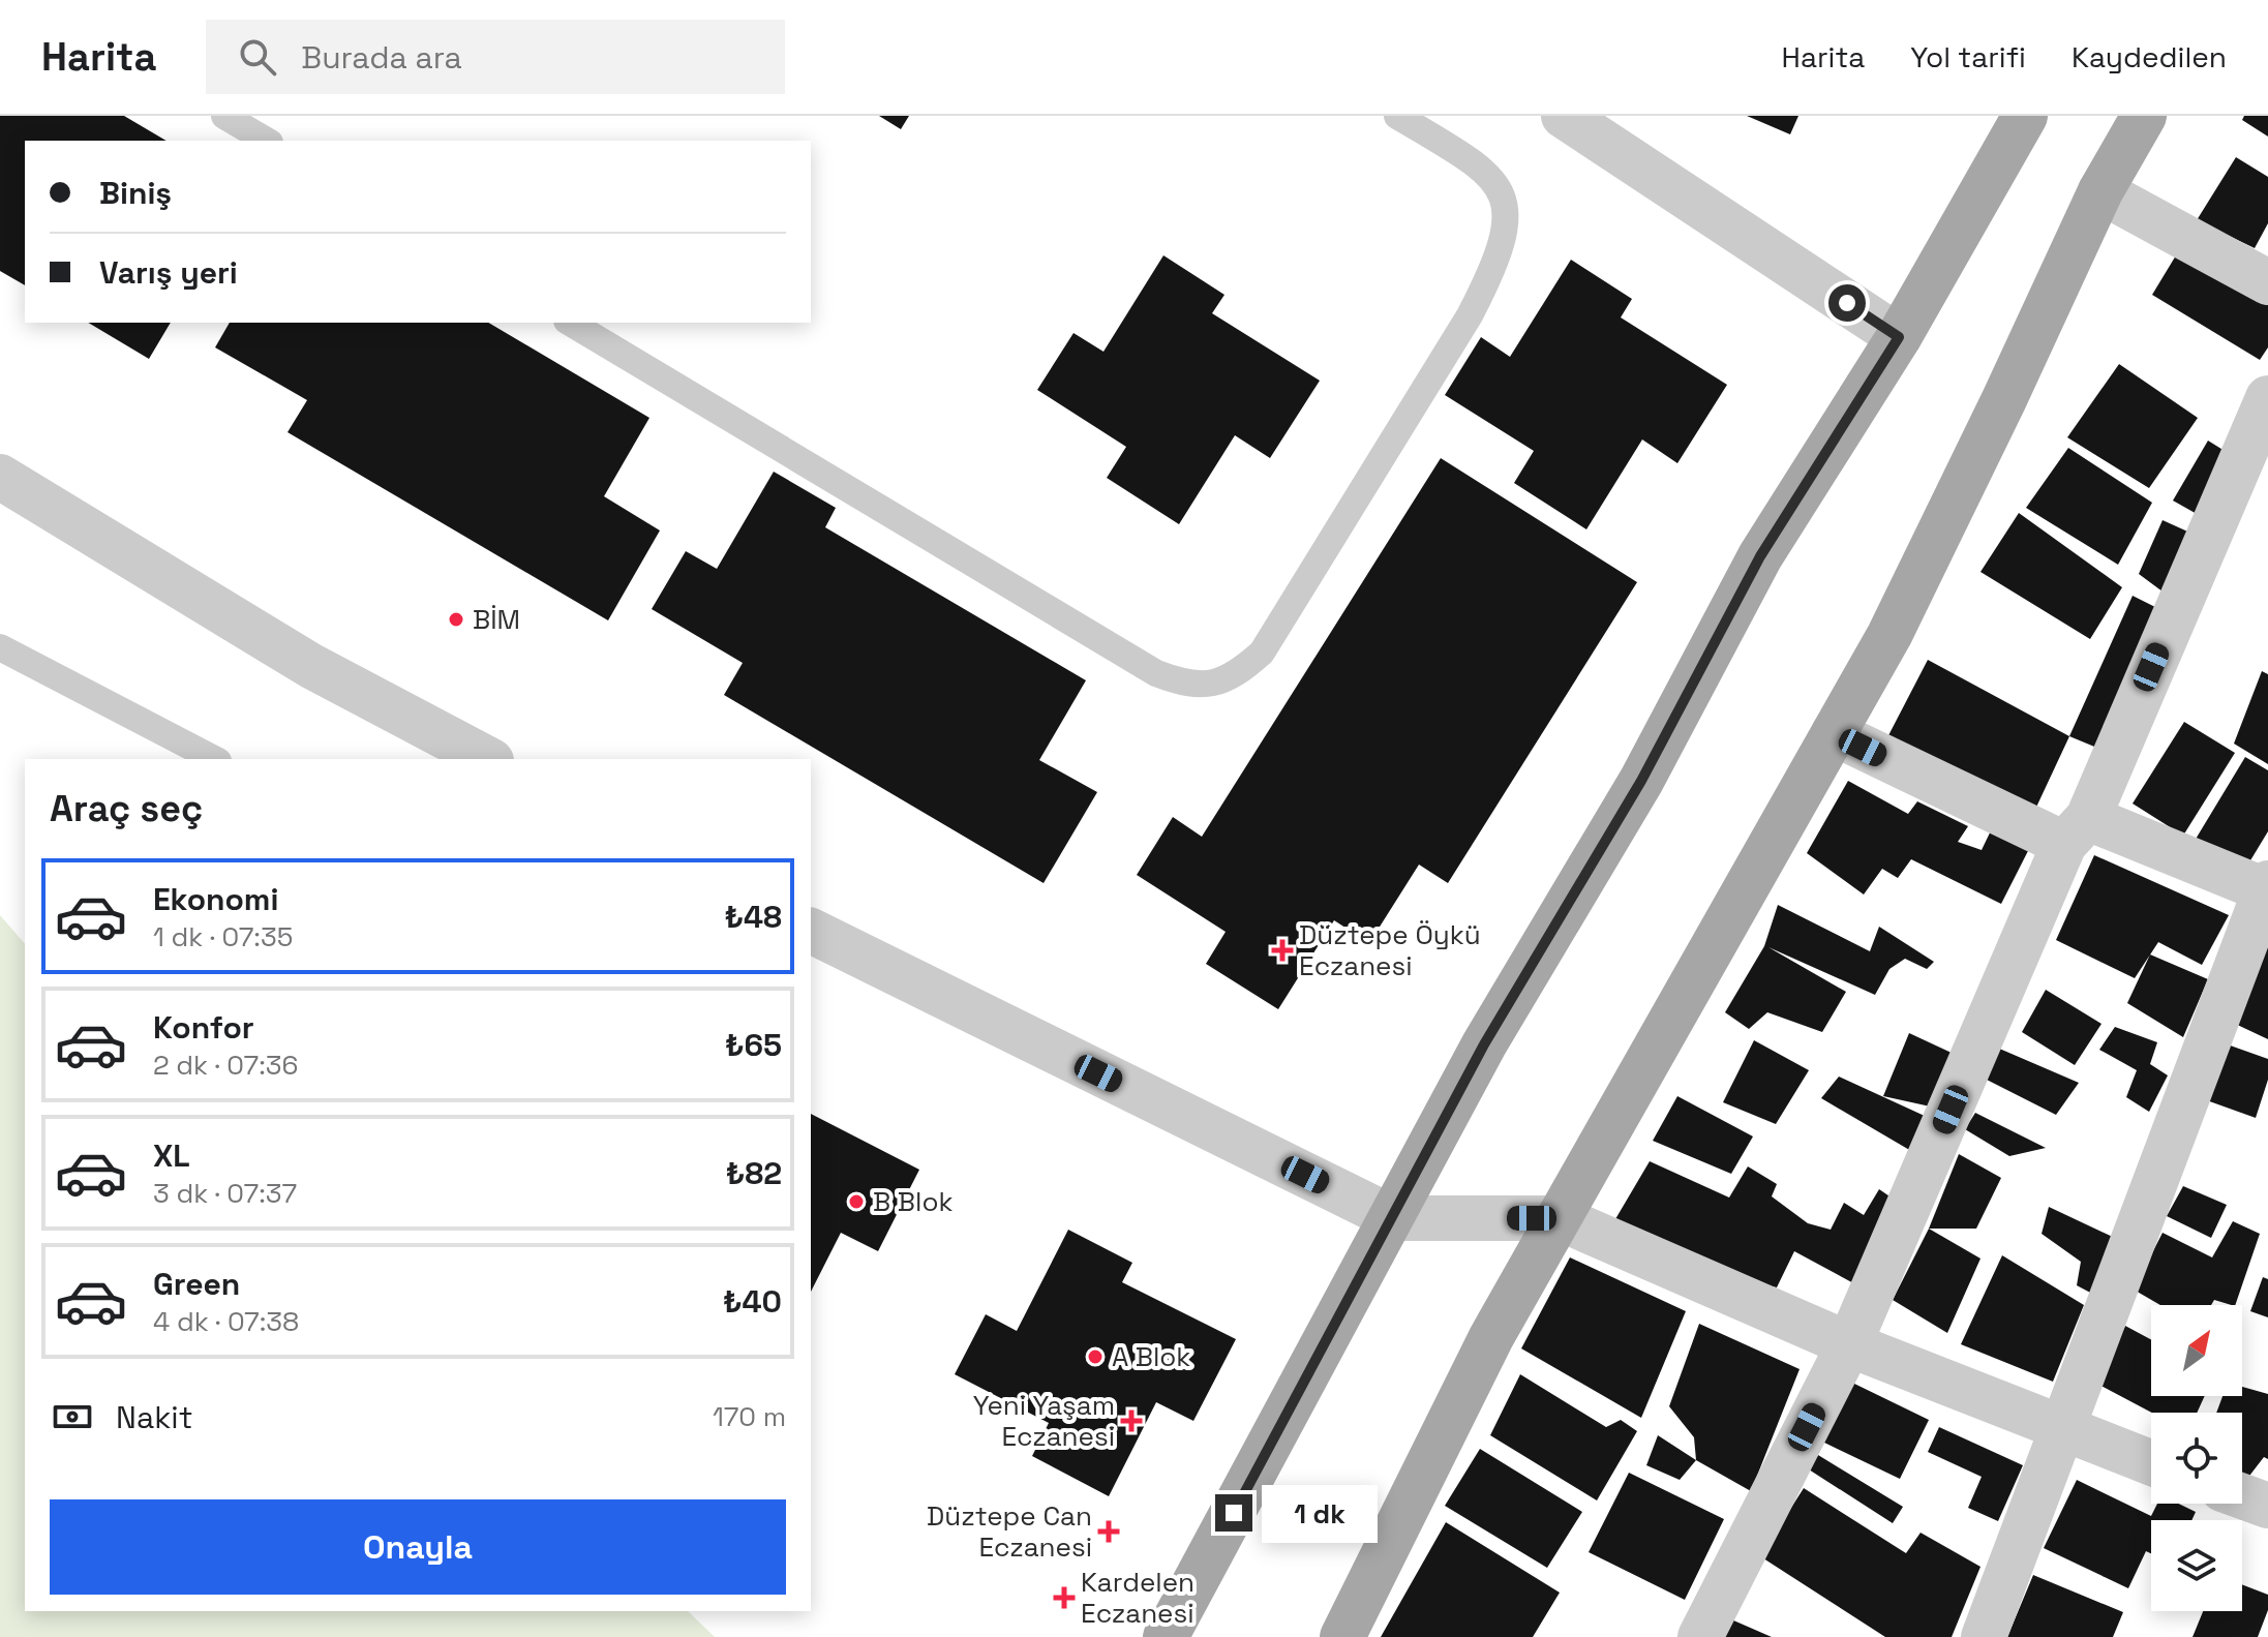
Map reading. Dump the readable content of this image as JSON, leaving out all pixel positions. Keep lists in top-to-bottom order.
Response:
{
  "places": {
    "other": ["BİM", "B Blok", "A Blok"],
    "health": [
      "Düztepe Öykü Eczanesi",
      "Yeni Yaşam Eczanesi",
      "Düztepe Can Eczanesi",
      "Kardelen Eczanesi"
    ]
  },
  "north": "top right",
  "page": {
    "header": "Harita",
    "search": "Burada ara",
    "nav": ["Harita", "Yol tarifi", "Kaydedilen"],
    "banner": ["Biniş", "Varış yeri"],
    "heading": "Araç seç",
    "list": [
      {
        "name": "Ekonomi",
        "note": "1 dk · 07:35",
        "value": "₺48"
      },
      {
        "name": "Konfor",
        "note": "2 dk · 07:36",
        "value": "₺65"
      },
      {
        "name": "XL",
        "note": "3 dk · 07:37",
        "value": "₺82"
      },
      {
        "name": "Green",
        "note": "4 dk · 07:38",
        "value": "₺40"
      }
    ],
    "pay": ["Nakit", "170 m"],
    "buttons": "Onayla",
    "bubble": "1 dk"
  }
}
